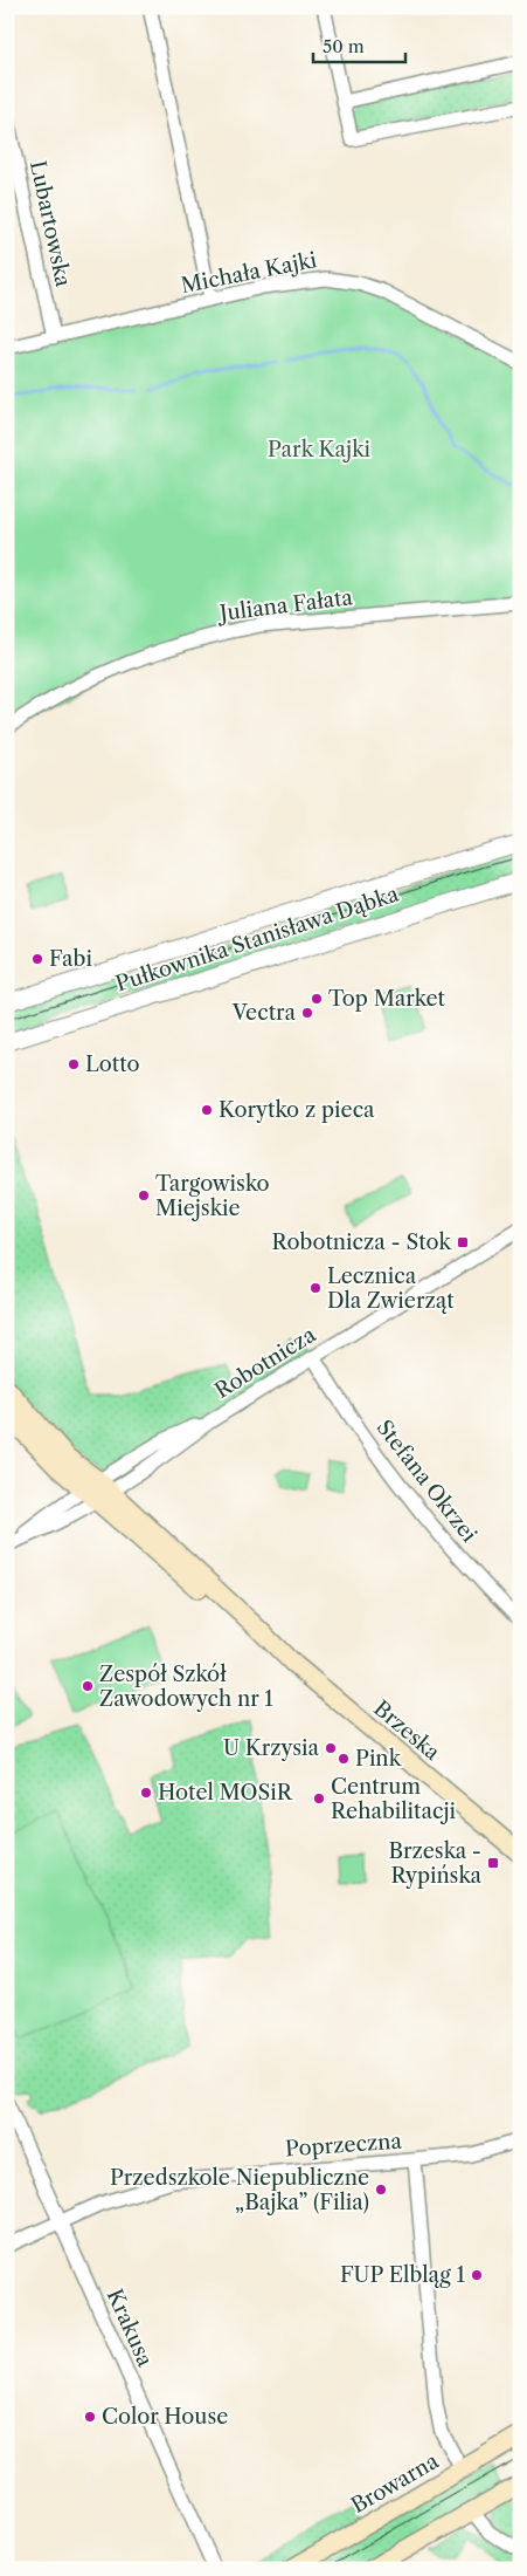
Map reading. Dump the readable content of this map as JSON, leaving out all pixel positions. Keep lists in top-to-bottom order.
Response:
{
  "streets": {
    "main road": ["Brzeska", "Browarna"],
    "street": [
      "Lubartowska",
      "Michała Kajki",
      "Juliana Fałata",
      "Pułkownika Stanisława Dąbka",
      "Robotnicza",
      "Stefana Okrzei",
      "Poprzeczna",
      "Krakusa"
    ]
  },
  "crossings": [
    ["Lubartowska", "Michała Kajki"],
    ["Robotnicza", "Stefana Okrzei"],
    ["Robotnicza", "Brzeska"],
    ["Poprzeczna", "Krakusa"]
  ],
  "parks": ["Park Kajki"],
  "places": {
    "other": [
      "Fabi",
      "Top Market",
      "Vectra",
      "Lotto",
      "Korytko z pieca",
      "Targowisko Miejskie",
      "Lecznica Dla Zwierząt",
      "Zespół Szkół Zawodowych nr 1",
      "U Krzysia",
      "Pink",
      "Hotel MOSiR",
      "Centrum Rehabilitacji",
      "Przedszkole Niepubliczne „Bajka” (Filia)",
      "FUP Elbląg 1",
      "Color House"
    ],
    "transit": ["Robotnicza - Stok", "Brzeska - Rypińska"]
  },
  "scale_bar": "50 m"
}
